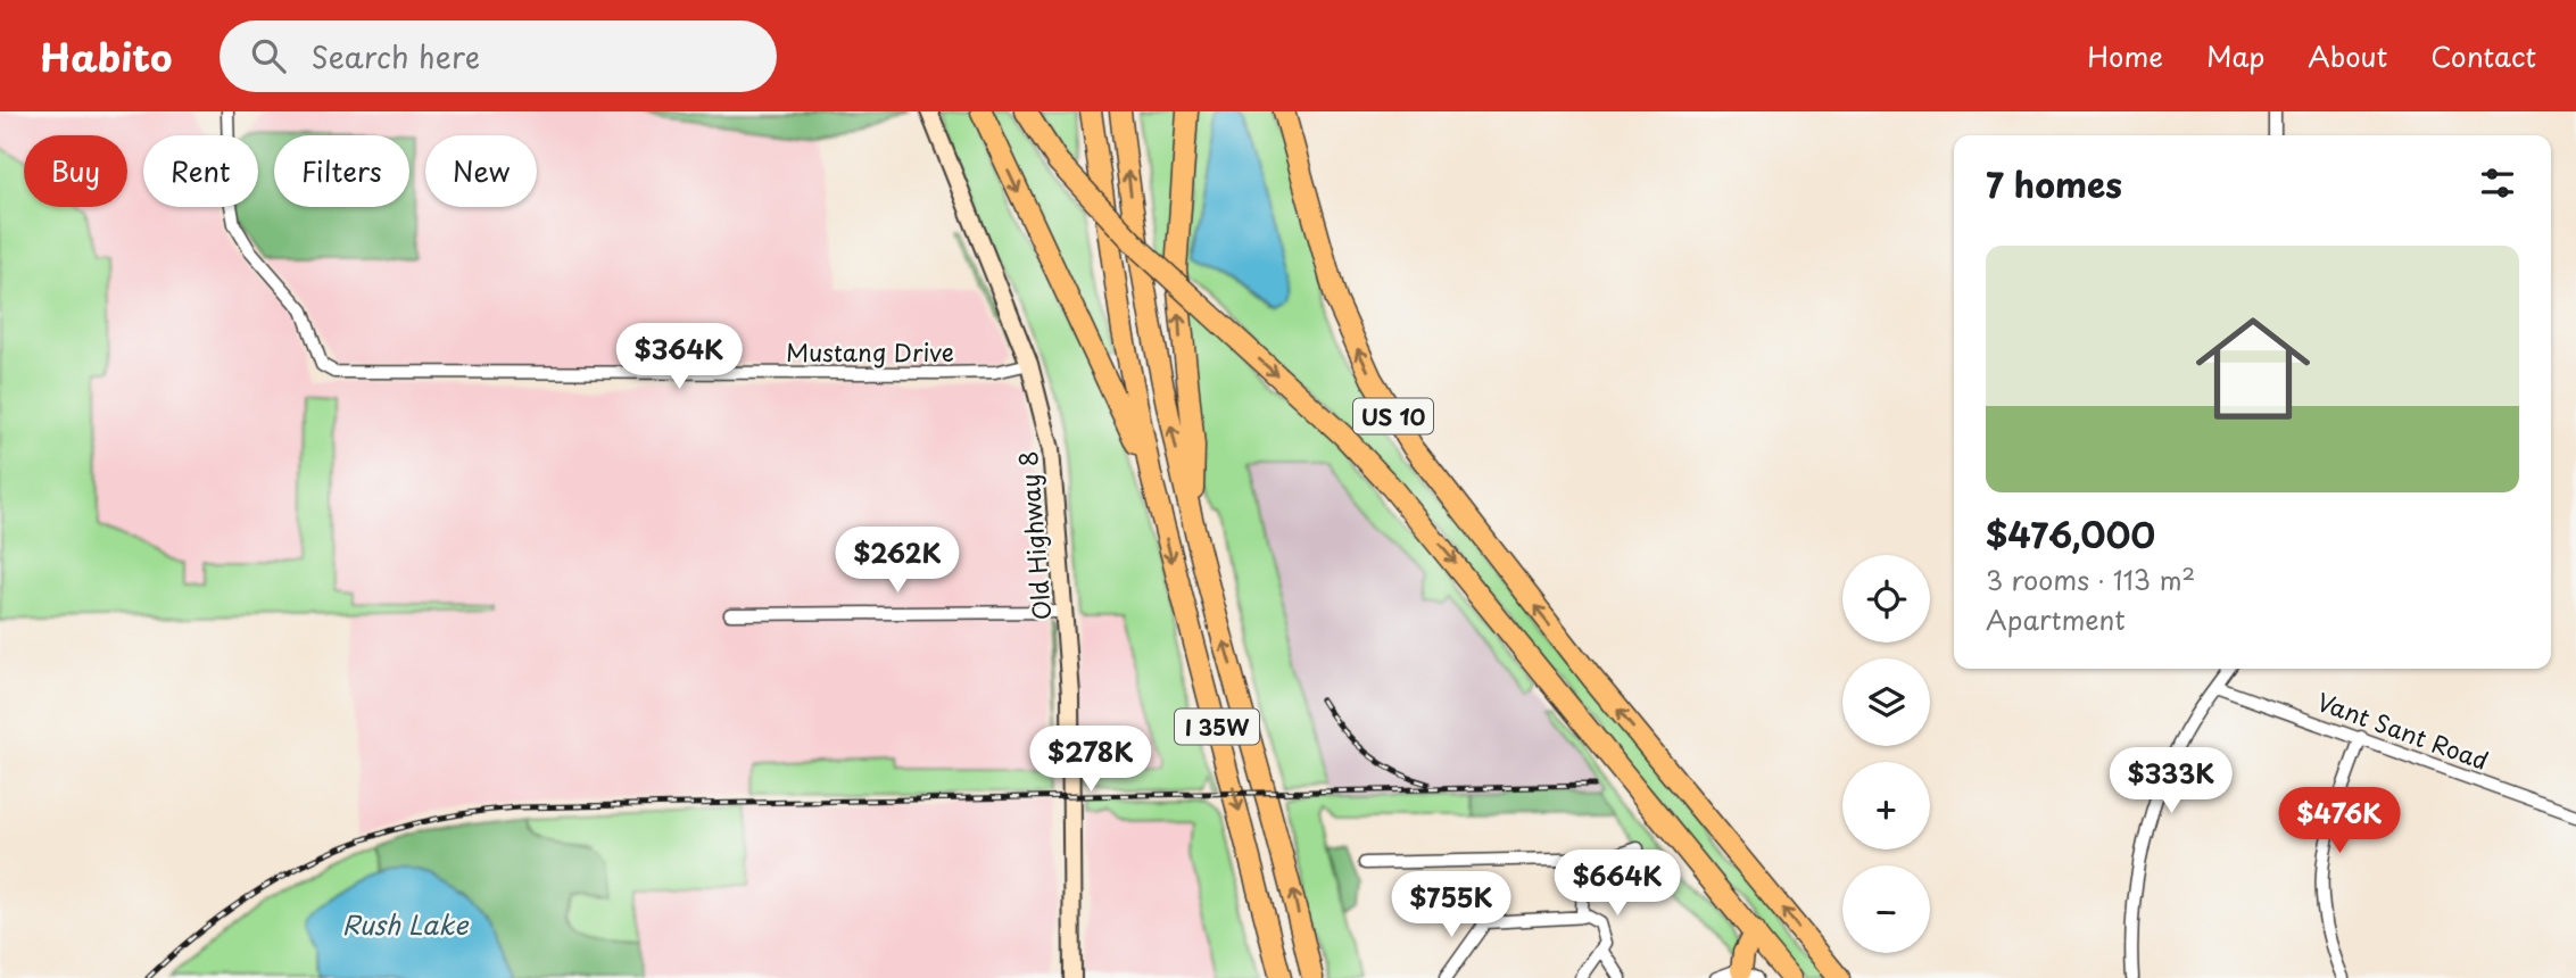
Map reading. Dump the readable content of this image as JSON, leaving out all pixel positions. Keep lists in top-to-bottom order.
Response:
{
  "streets": {
    "highway": ["US 10", "I 35W"],
    "street": ["Mustang Drive", "Old Highway 8", "Vant Sant Road"]
  },
  "crossings": [
    ["Mustang Drive", "Old Highway 8"]
  ],
  "water": ["Rush Lake"],
  "page": {
    "header": "Habito",
    "search": "Search here",
    "nav": [
      "Home",
      "Map",
      "About",
      "Contact"
    ],
    "chip": [
      "Buy",
      "Rent",
      "Filters",
      "New"
    ],
    "heading": "7 homes",
    "list": [
      {
        "name": "$476,000",
        "note": "3 rooms · 113 m² · Apartment"
      }
    ],
    "price": [
      "$364K",
      "$262K",
      "$278K",
      "$333K",
      "$476K",
      "$664K",
      "$755K"
    ],
    "map_buttons": ["+", "−"]
  }
}
